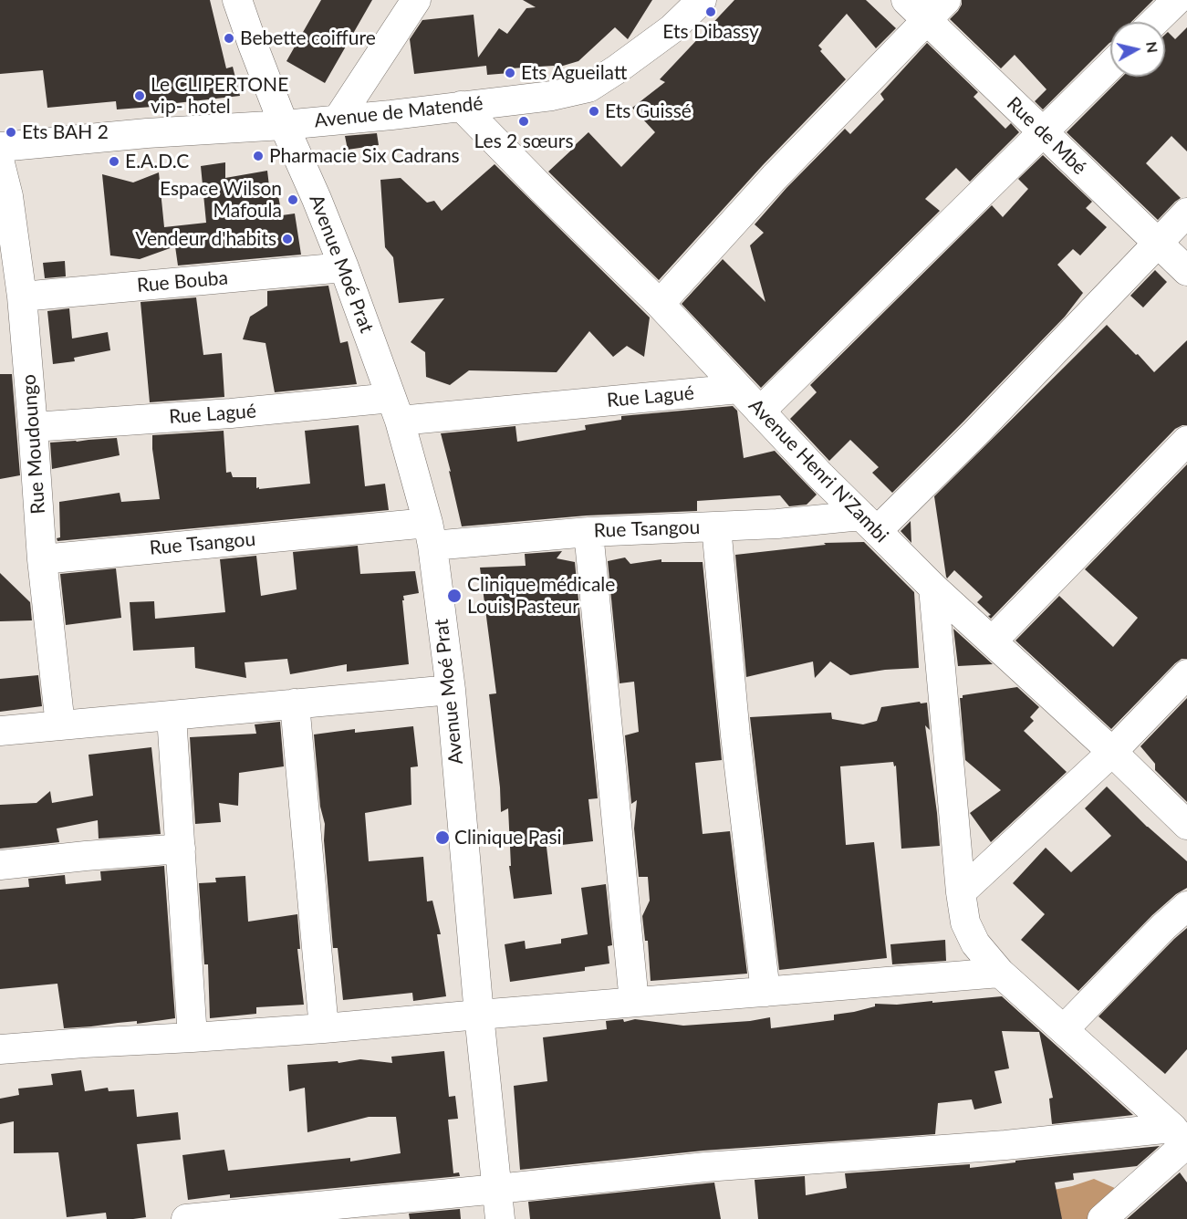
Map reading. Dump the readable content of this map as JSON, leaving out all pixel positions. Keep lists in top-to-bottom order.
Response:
{
  "streets": {
    "street": [
      "Avenue de Matendé",
      "Rue de Mbé",
      "Avenue Moé Prat",
      "Rue Bouba",
      "Rue Lagué",
      "Rue Moudoungo",
      "Avenue Henri N'Zambi",
      "Rue Tsangou"
    ]
  },
  "crossings": [
    ["Avenue de Matendé", "Avenue Moé Prat"],
    ["Avenue de Matendé", "Avenue Henri N'Zambi"],
    ["Avenue Moé Prat", "Rue Bouba"],
    ["Avenue Moé Prat", "Rue Lagué"],
    ["Avenue Moé Prat", "Rue Tsangou"],
    ["Rue Bouba", "Rue Moudoungo"],
    ["Rue Lagué", "Rue Moudoungo"],
    ["Rue Lagué", "Avenue Henri N'Zambi"],
    ["Rue Moudoungo", "Rue Tsangou"],
    ["Avenue Henri N'Zambi", "Rue Tsangou"]
  ],
  "places": [
    "Ets Dibassy",
    "Bebette coiffure",
    "Ets Agueilatt",
    "Le CLIPERTONE vip- hotel",
    "Ets Guissé",
    "Les 2 sœurs",
    "Ets BAH 2",
    "Pharmacie Six Cadrans",
    "E.A.D.C",
    "Espace Wilson Mafoula",
    "Vendeur d'habits",
    "Clinique médicale Louis Pasteur",
    "Clinique Pasi"
  ],
  "north": "right"
}
